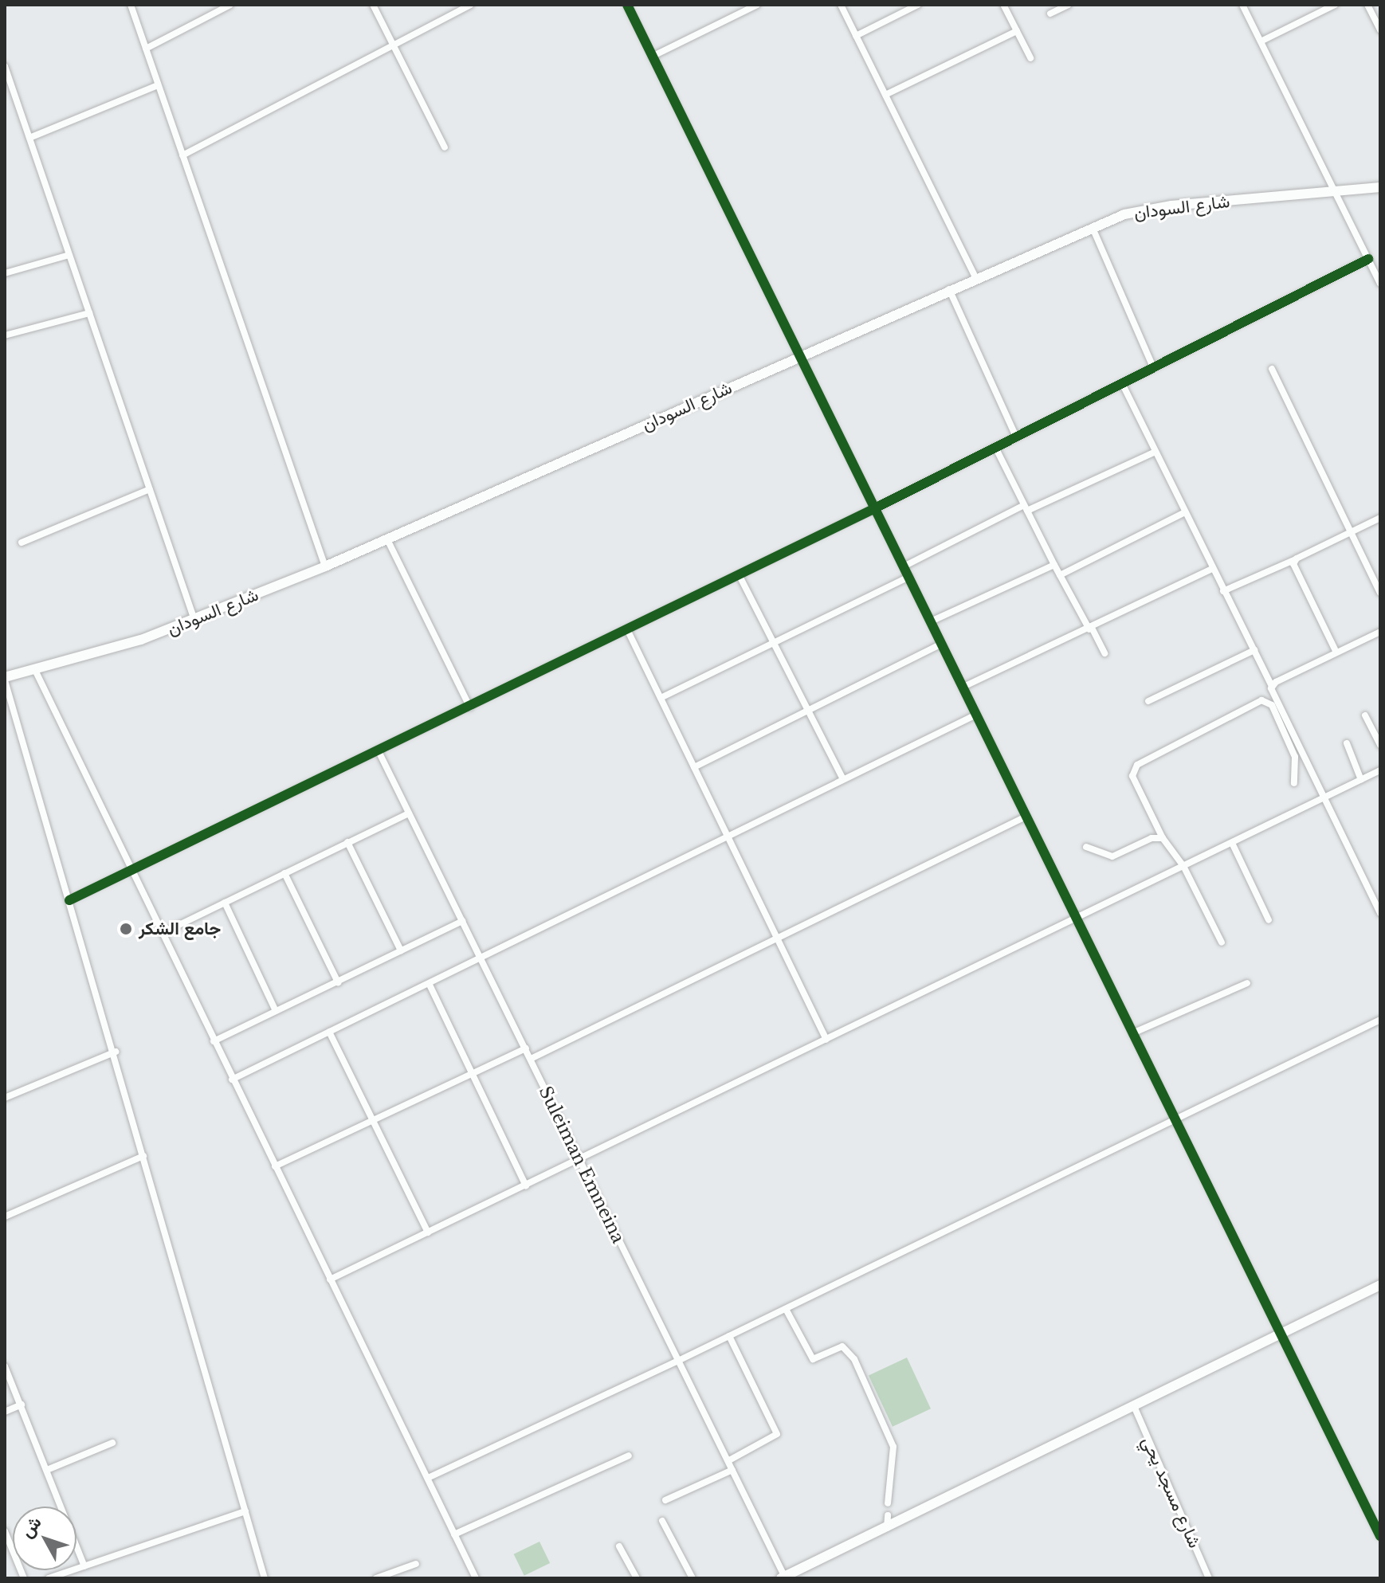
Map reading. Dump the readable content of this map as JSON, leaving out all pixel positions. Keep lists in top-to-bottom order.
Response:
{
  "streets": {
    "main road": ["شارع السودان"],
    "street": ["Suleiman Emneina", "شارع مسجد يحي"]
  },
  "places": ["جامع الشكر"],
  "north": "top left"
}
